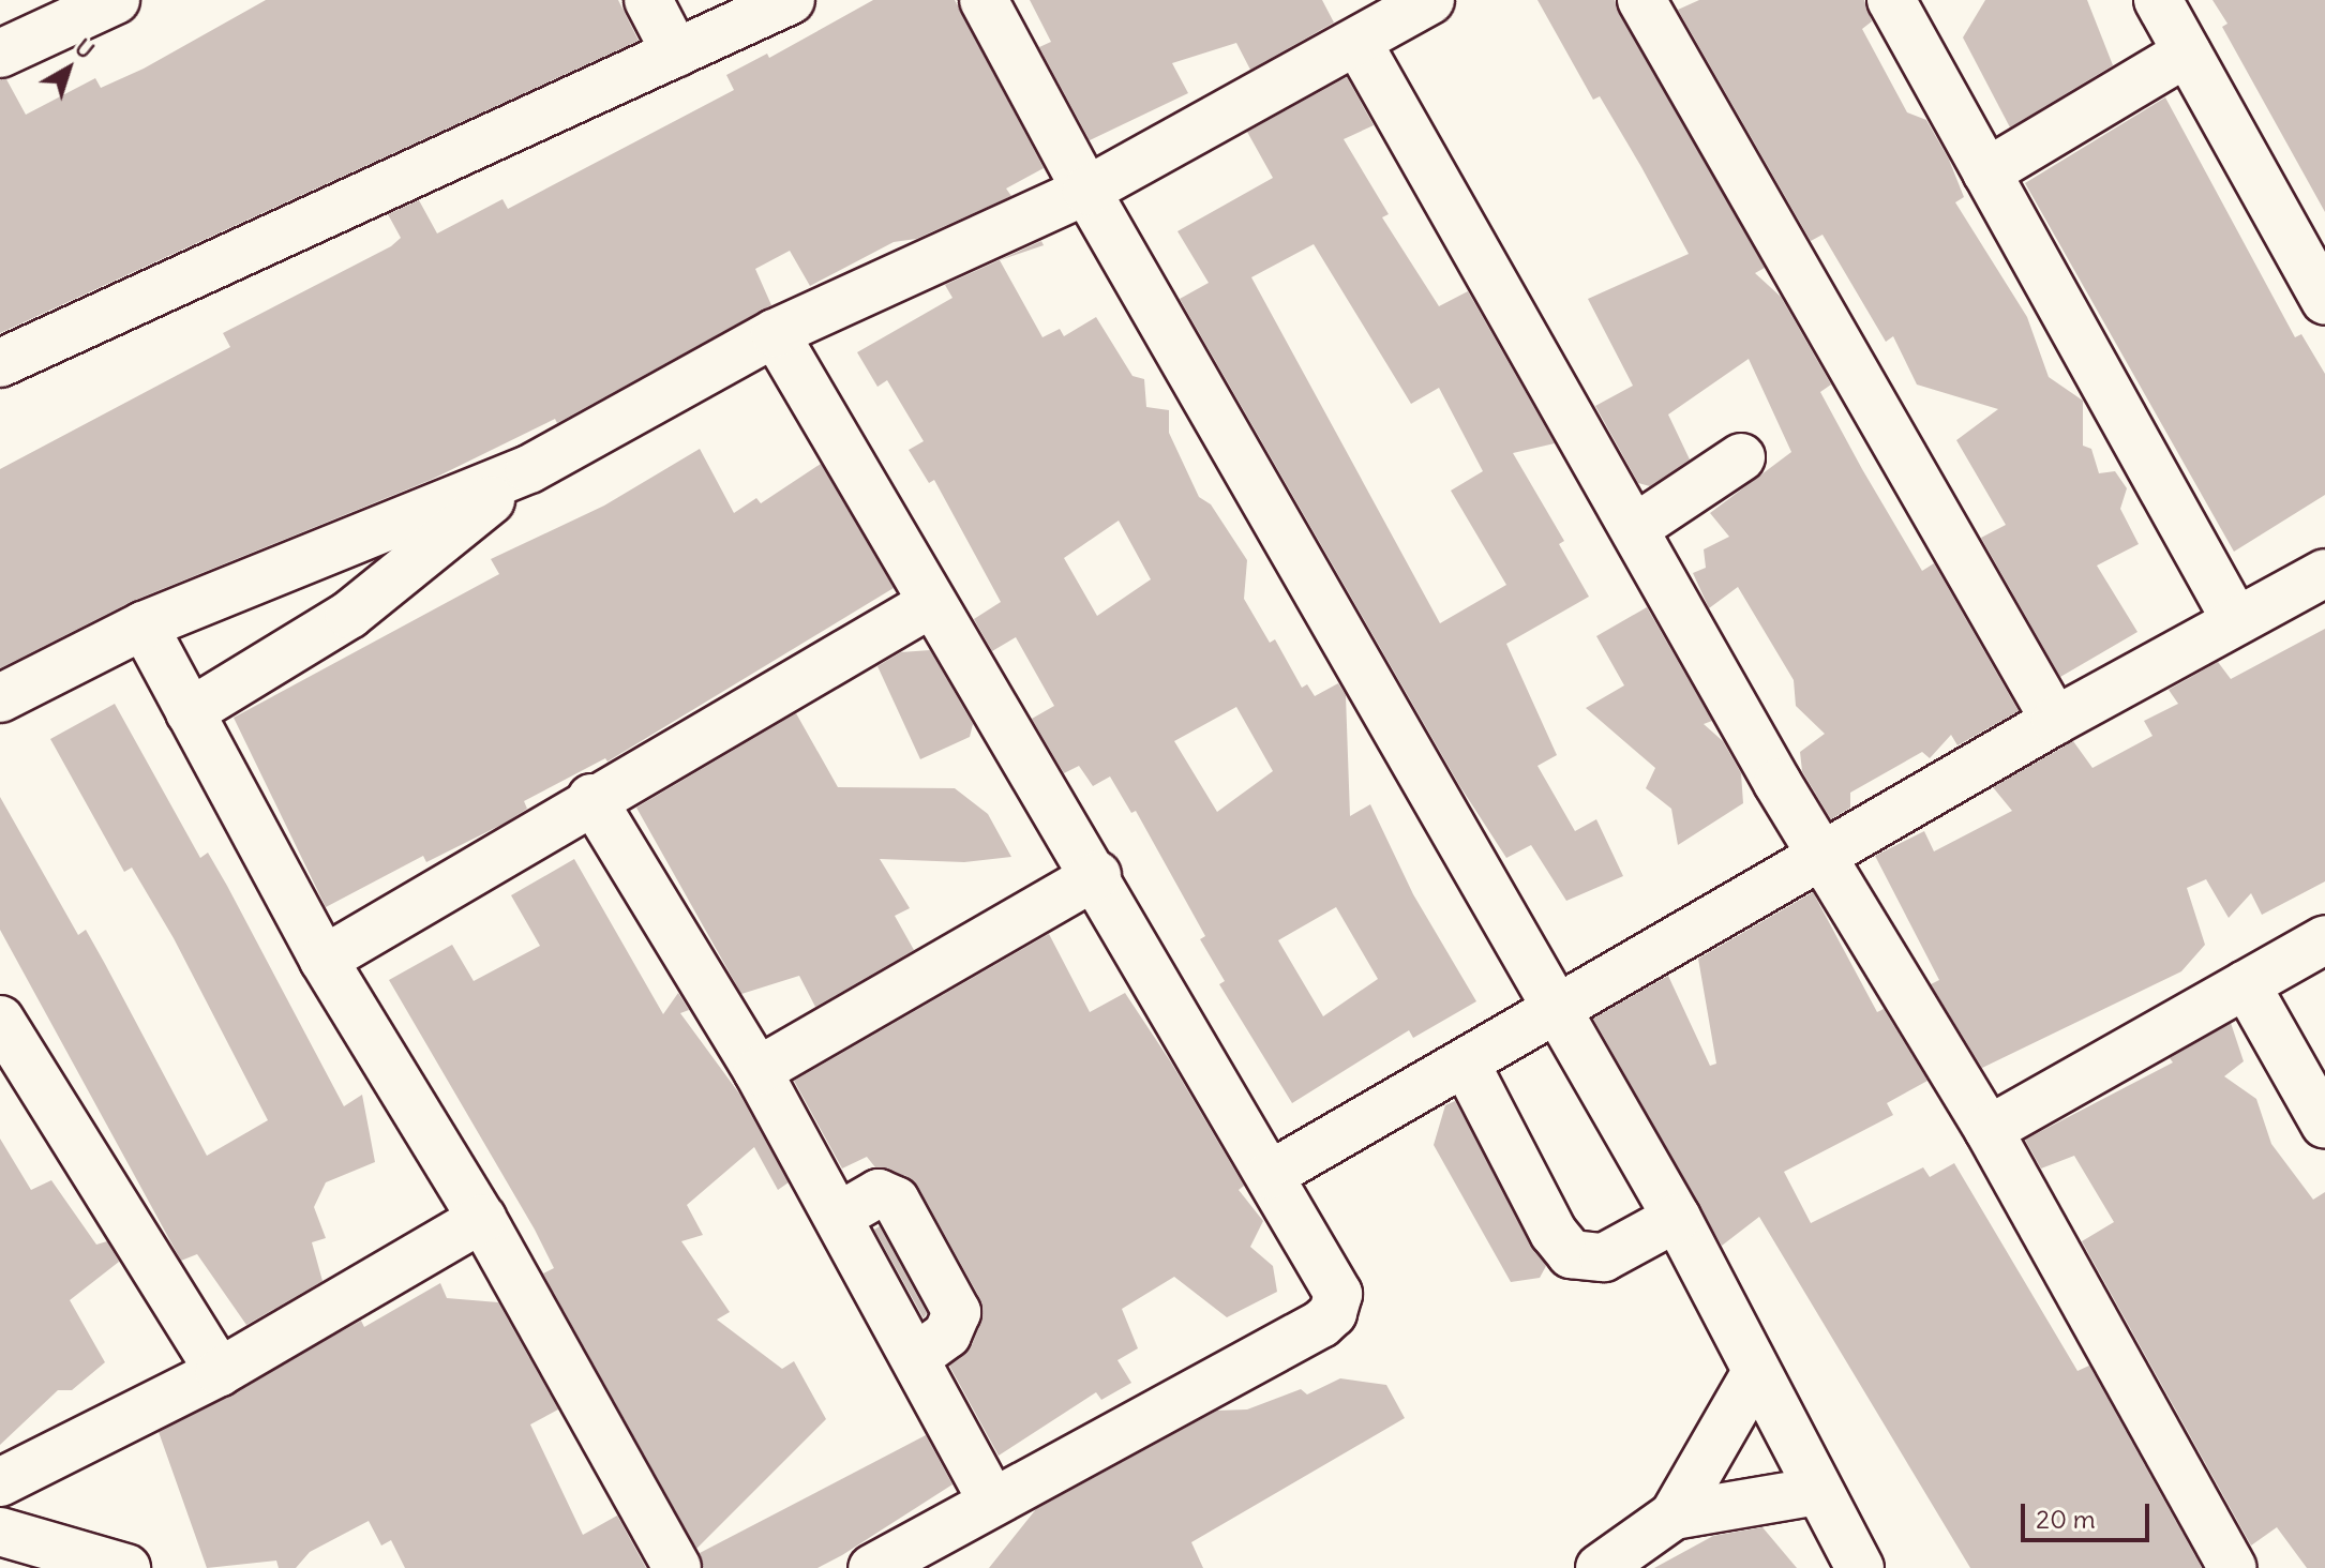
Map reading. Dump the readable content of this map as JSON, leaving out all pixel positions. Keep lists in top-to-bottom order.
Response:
{
  "scale_bar": "20 m",
  "north": "top right"
}
